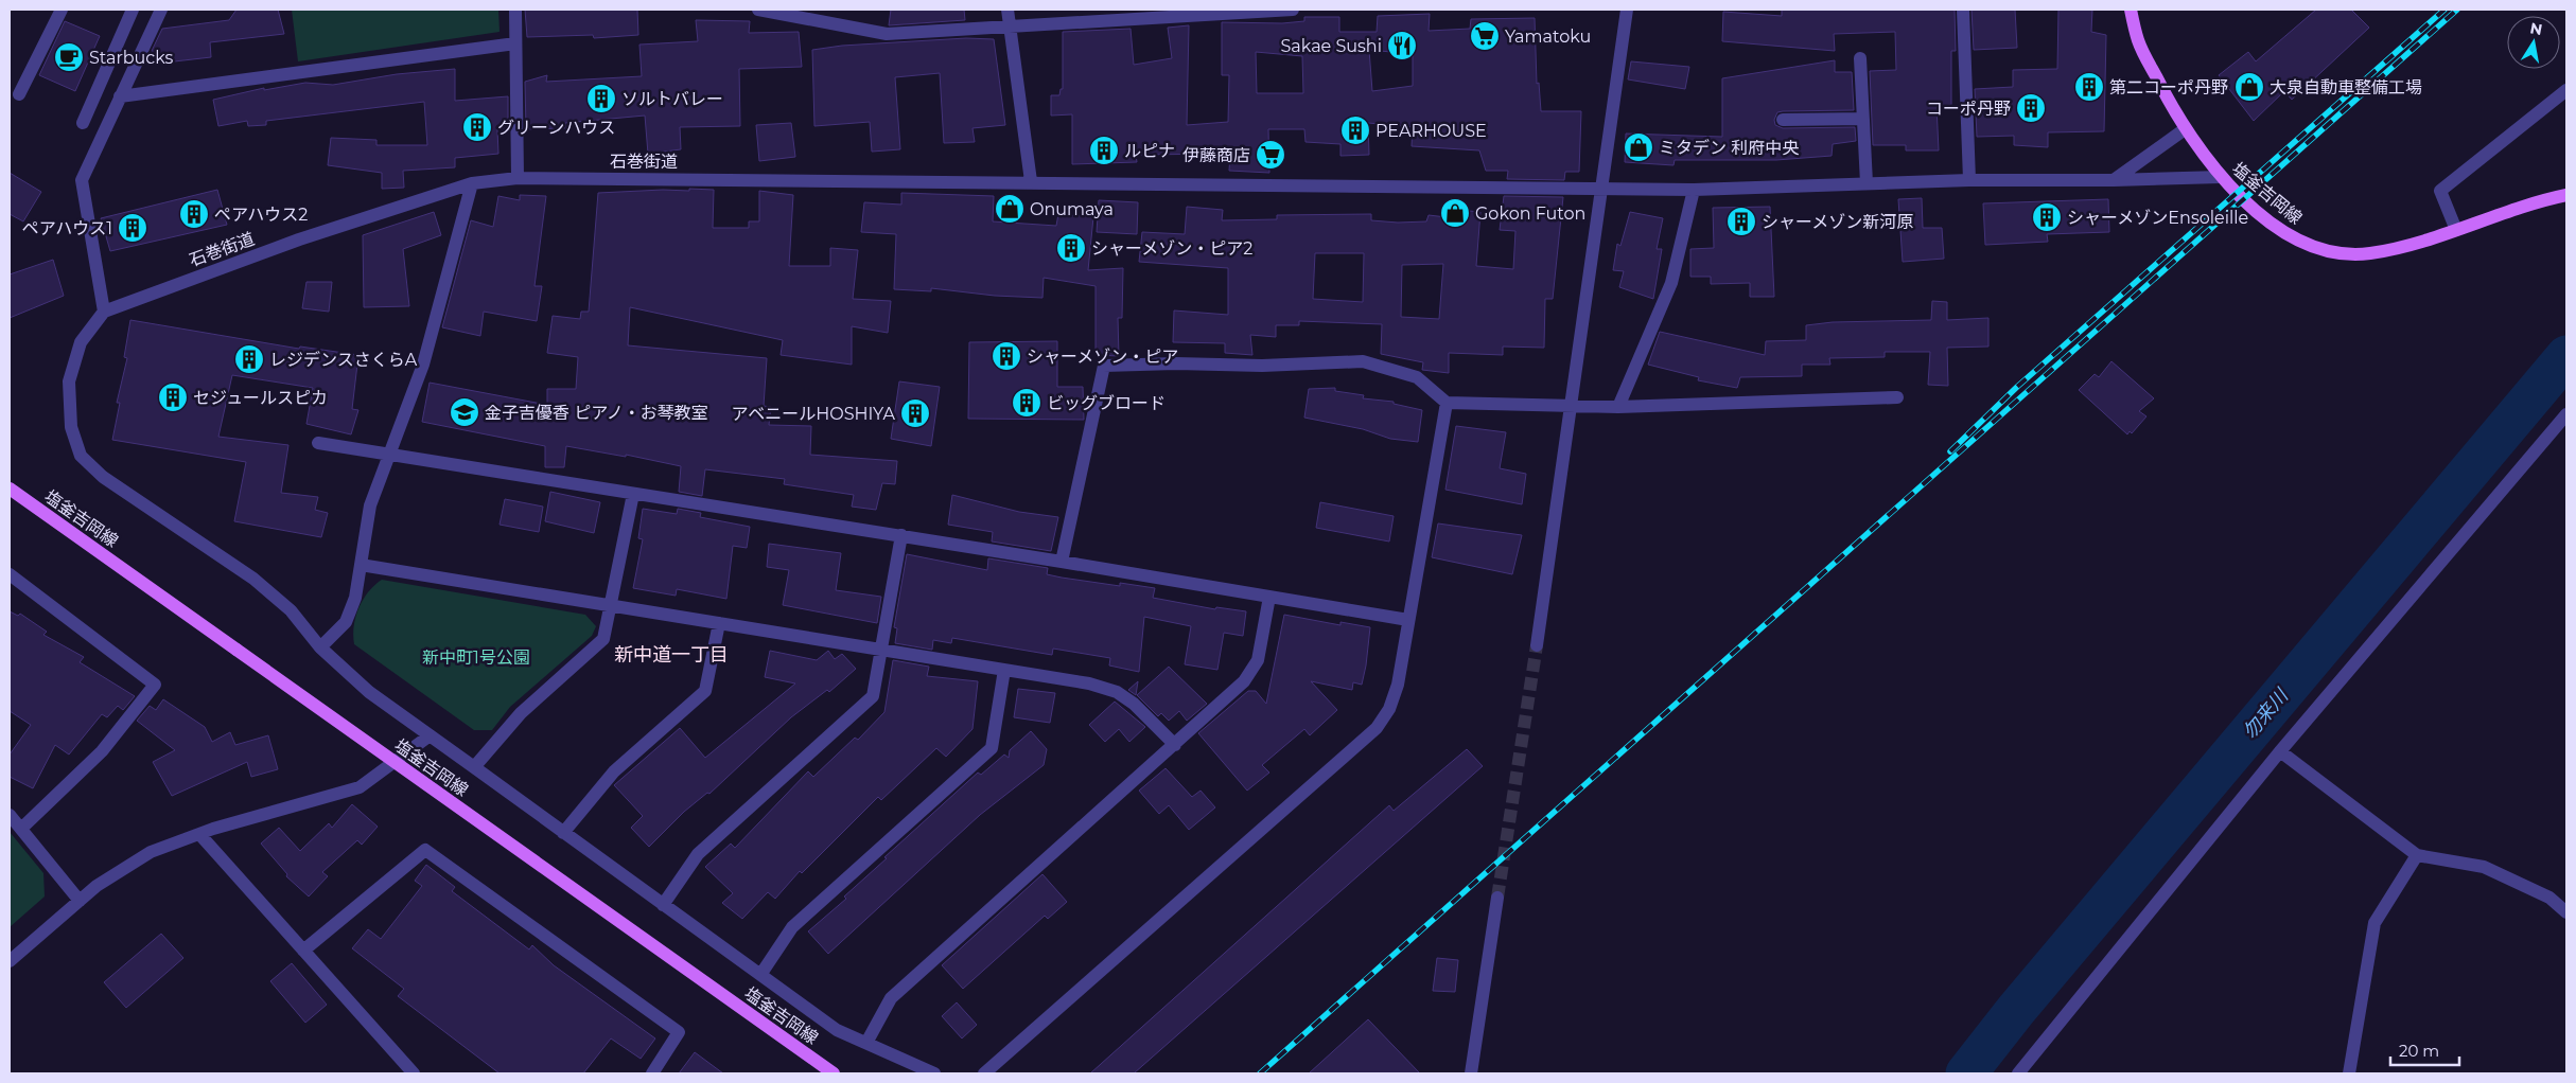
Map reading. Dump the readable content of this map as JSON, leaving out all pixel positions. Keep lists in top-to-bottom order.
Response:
{
  "streets": {
    "main road": ["塩釜吉岡線"],
    "street": ["石巻街道"]
  },
  "crossings": [
    ["石巻街道", "塩釜吉岡線"]
  ],
  "districts": ["新中道一丁目"],
  "water": ["勿来川"],
  "parks": ["新中町1号公園"],
  "places": {
    "supermarket": ["Yamatoku", "伊藤商店"],
    "restaurant": ["Sakae Sushi"],
    "cafe": ["Starbucks"],
    "building": [
      "第二コーポ丹野",
      "ソルトバレー",
      "コーポ丹野",
      "グリーンハウス",
      "PEARHOUSE",
      "ルピナ",
      "ペアハウス2",
      "シャーメゾンEnsoleille",
      "シャーメゾン新河原",
      "ペアハウス1",
      "シャーメゾン・ピア2",
      "シャーメゾン・ピア",
      "レジデンスさくらA",
      "セジュールスピカ",
      "ビッグブロード",
      "アベニールHOSHIYA"
    ],
    "shop": [
      "大泉自動車整備工場",
      "ミタデン 利府中央",
      "Onumaya",
      "Gokon Futon"
    ],
    "school or university": ["金子吉優香 ピアノ・お琴教室"]
  },
  "scale_bar": "20 m",
  "north": "top"
}
